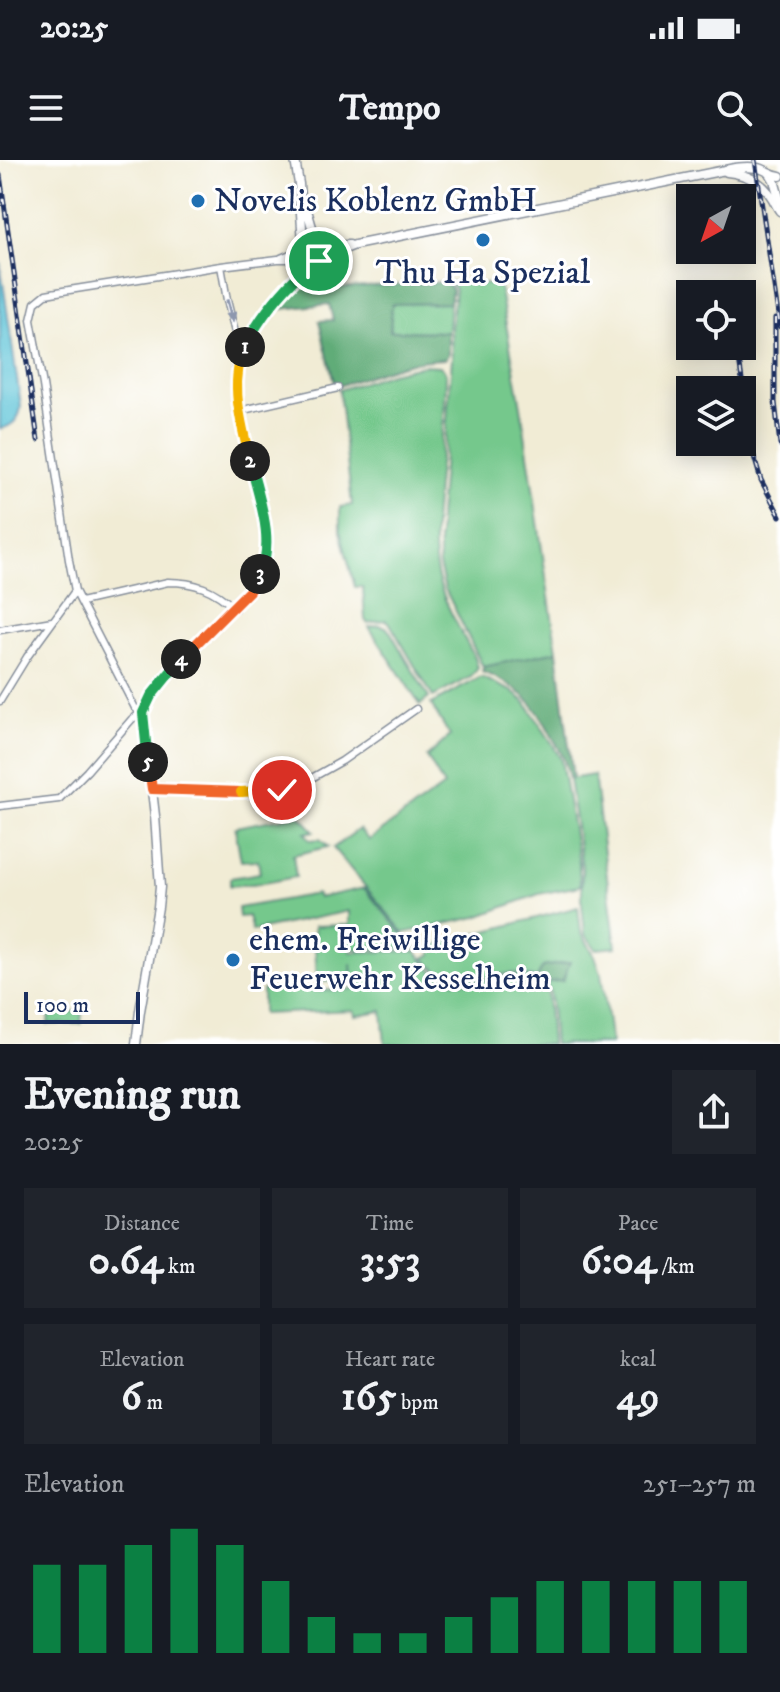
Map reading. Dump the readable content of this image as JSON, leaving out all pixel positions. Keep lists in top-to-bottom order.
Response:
{
  "places": ["Novelis Koblenz GmbH", "Thu Ha Spezial", "ehem. Freiwillige Feuerwehr Kesselheim"],
  "scale_bar": "100 m",
  "north": "bottom left",
  "page": {
    "status": "20:25",
    "header": "Tempo",
    "pins": [
      "1",
      "2",
      "3",
      "4",
      "5"
    ],
    "scale": "100 m",
    "heading": ["Evening run", "20:25"],
    "stats": [
      ["Distance", "0.64 km"],
      ["Time", "3:53"],
      ["Pace", "6:04 /km"],
      ["Elevation", "6 m"],
      ["Heart rate", "165 bpm"],
      ["kcal", "49"]
    ],
    "chart": ["Elevation", "251–257 m"]
  }
}
